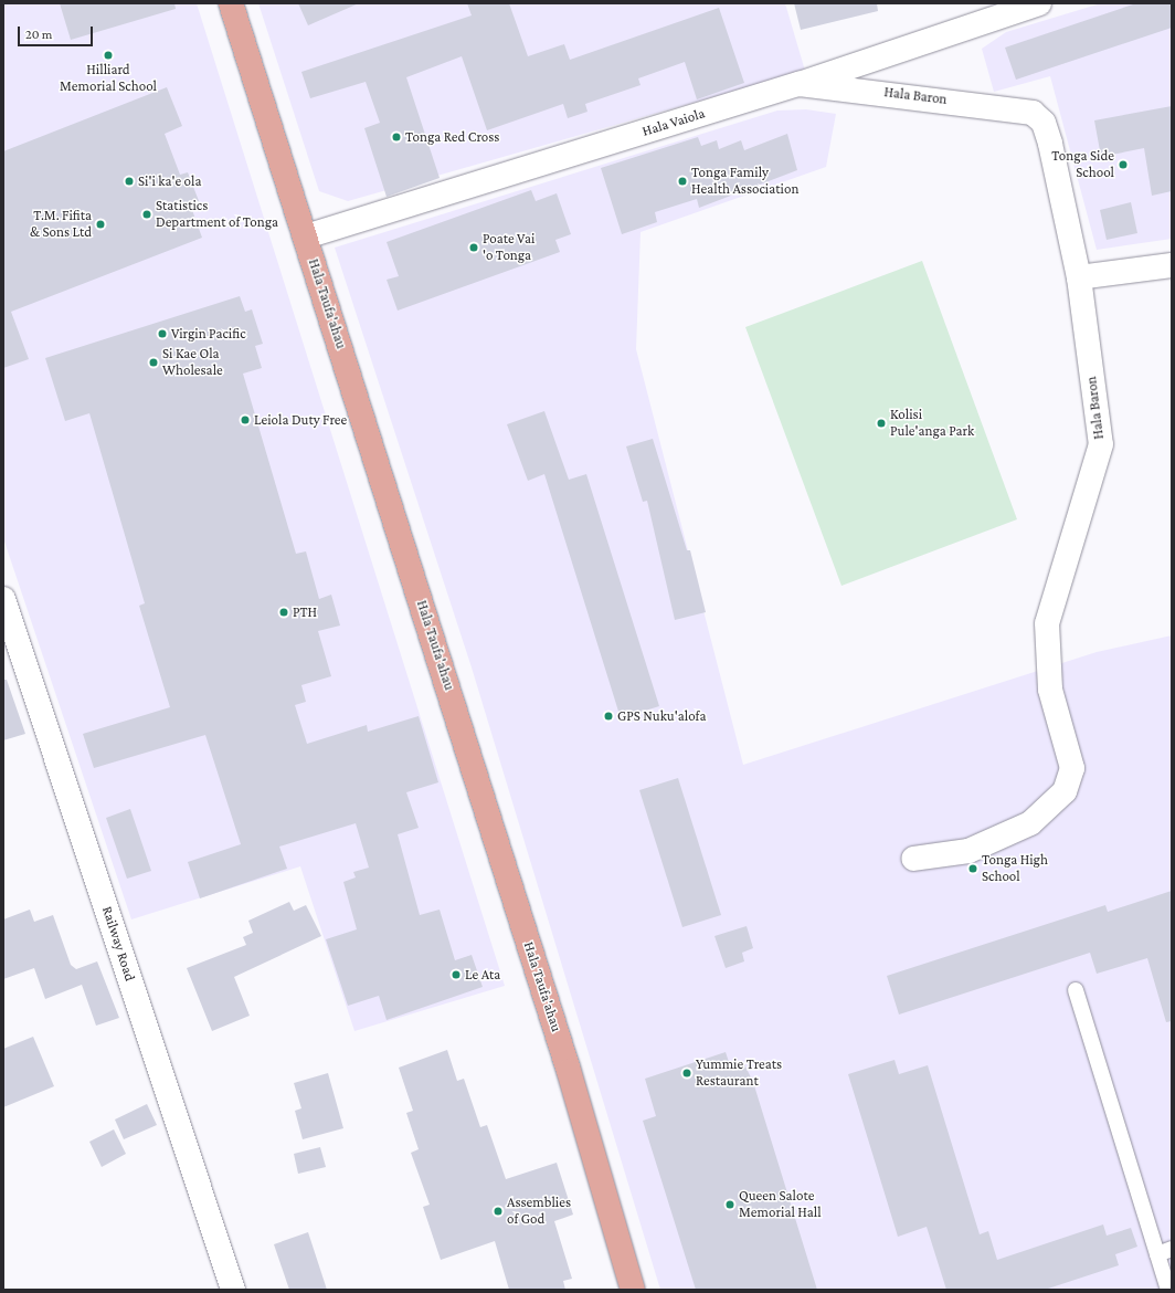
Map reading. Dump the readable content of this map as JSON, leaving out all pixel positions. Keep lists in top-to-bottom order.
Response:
{
  "streets": {
    "main road": ["Hala Taufa'ahau"],
    "street": ["Hala Baron", "Hala Vaiola", "Railway Road"]
  },
  "crossings": [
    ["Hala Baron", "Hala Vaiola"],
    ["Hala Vaiola", "Hala Taufa'ahau"]
  ],
  "places": [
    "Hilliard Memorial School",
    "Tonga Red Cross",
    "Tonga Side School",
    "Si'i ka'e ola",
    "Tonga Family Health Association",
    "Statistics Department of Tonga",
    "T.M. Fifita & Sons Ltd",
    "Poate Vai 'o Tonga",
    "Virgin Pacific",
    "Si Kae Ola Wholesale",
    "Leiola Duty Free",
    "Kolisi Pule'anga Park",
    "PTH",
    "GPS Nuku'alofa",
    "Tonga High School",
    "Le Ata",
    "Yummie Treats Restaurant",
    "Queen Salote Memorial Hall",
    "Assemblies of God"
  ],
  "scale_bar": "20 m"
}
